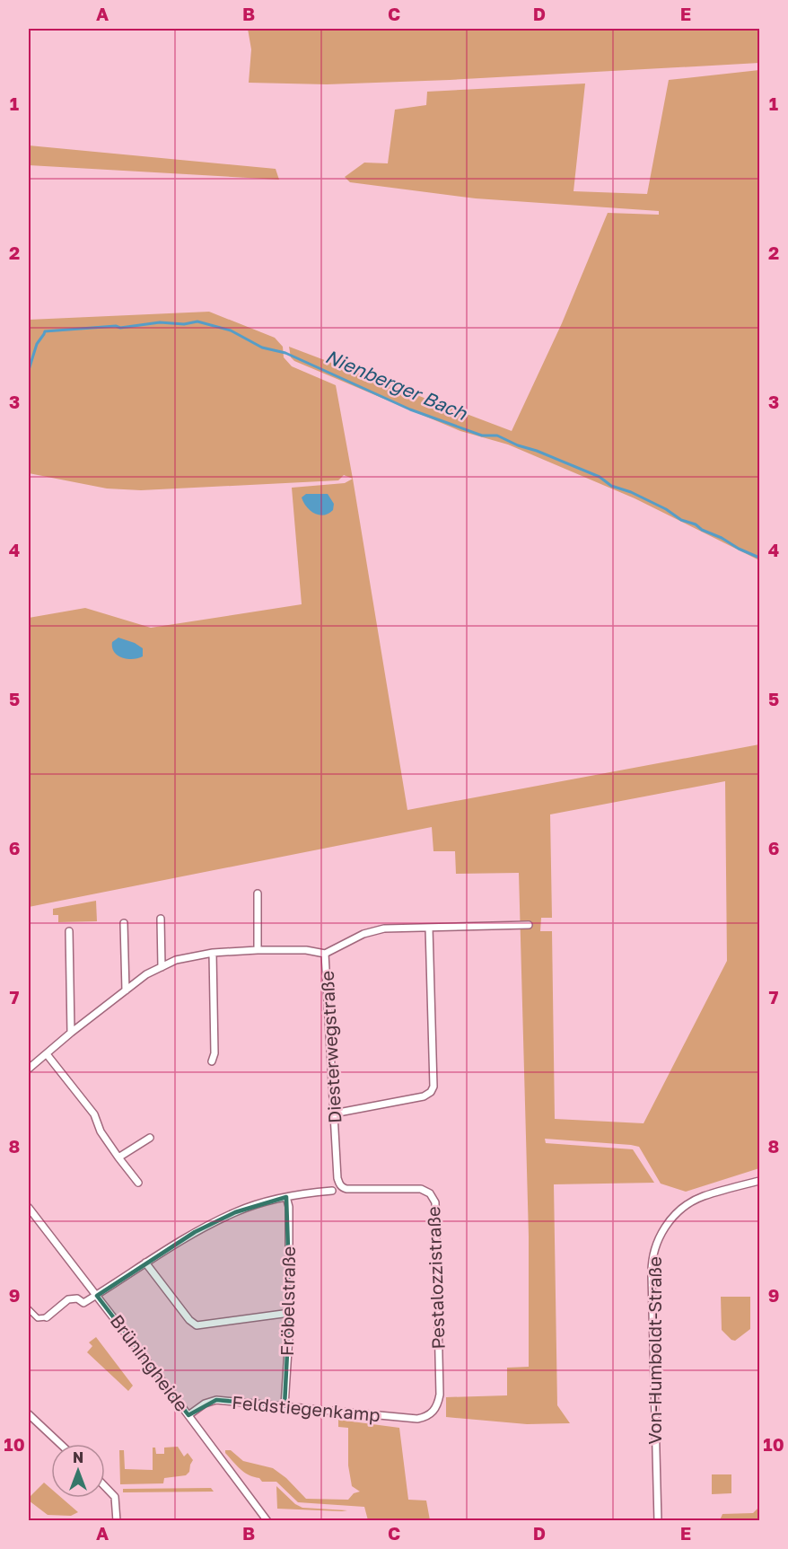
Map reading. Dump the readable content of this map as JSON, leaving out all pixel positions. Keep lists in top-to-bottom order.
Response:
{
  "streets": {
    "street": [
      "Diesterwegstraße",
      "Pestalozzistraße",
      "Fröbelstraße",
      "Von-Humboldt-Straße",
      "Brüningheide",
      "Feldstiegenkamp"
    ]
  },
  "crossings": [
    ["Diesterwegstraße", "Pestalozzistraße"],
    ["Pestalozzistraße", "Feldstiegenkamp"],
    ["Fröbelstraße", "Feldstiegenkamp"],
    ["Brüningheide", "Feldstiegenkamp"]
  ],
  "water": ["Nienberger Bach"],
  "north": "top",
  "grid": {
    "columns": [
      "A",
      "B",
      "C",
      "D",
      "E"
    ],
    "rows": [
      "1",
      "2",
      "3",
      "4",
      "5",
      "6",
      "7",
      "8",
      "9",
      "10"
    ]
  }
}
